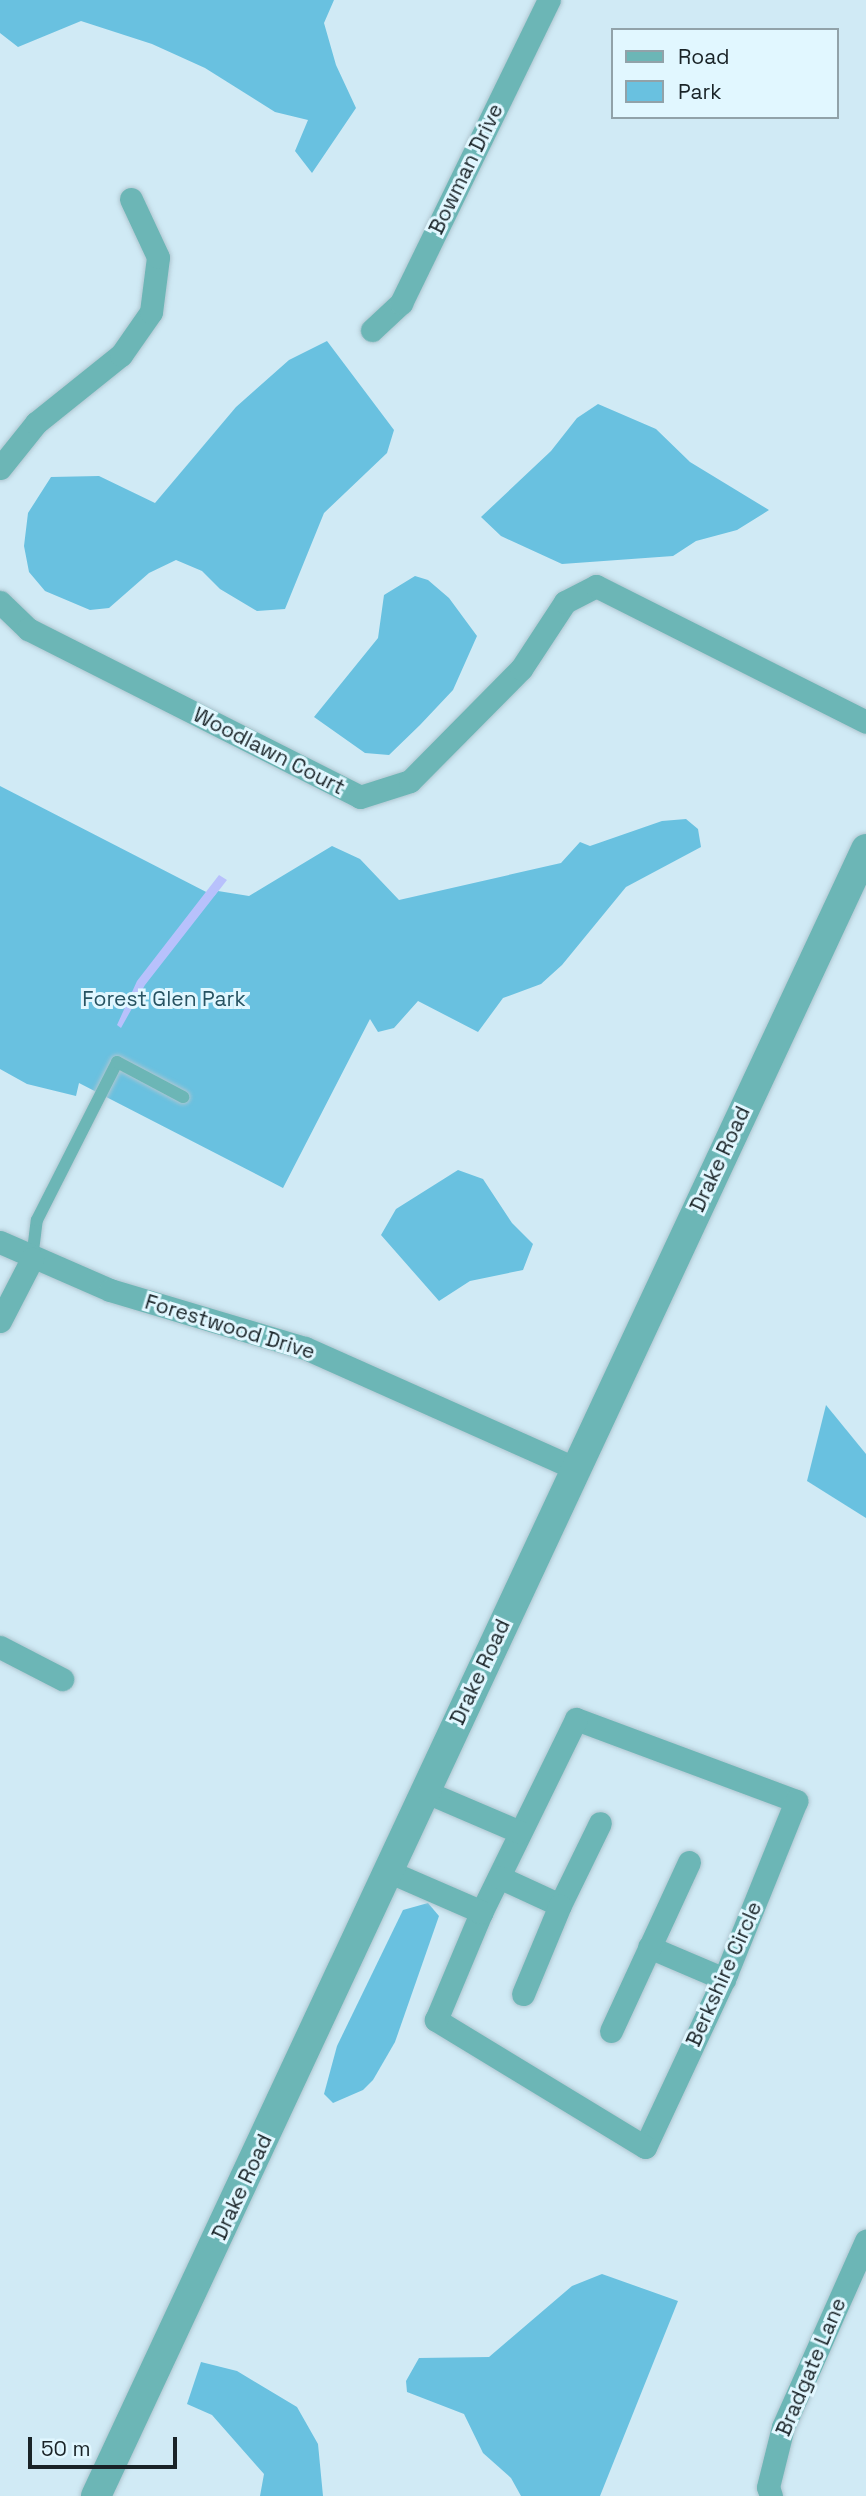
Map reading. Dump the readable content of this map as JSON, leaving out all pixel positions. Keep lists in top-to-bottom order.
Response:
{
  "streets": {
    "street": [
      "Bowman Drive",
      "Woodlawn Court",
      "Drake Road",
      "Forestwood Drive",
      "Berkshire Circle",
      "Bradgate Lane"
    ]
  },
  "crossings": [
    ["Drake Road", "Forestwood Drive"]
  ],
  "parks": ["Forest Glen Park"],
  "legend": ["Road", "Park"],
  "scale_bar": "50 m"
}
